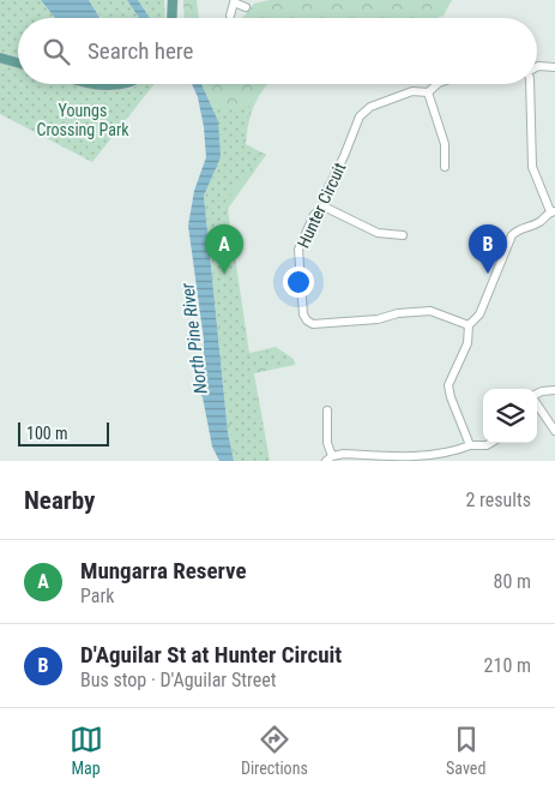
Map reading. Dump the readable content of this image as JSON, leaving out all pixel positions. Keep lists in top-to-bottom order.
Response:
{
  "streets": {
    "street": ["Hunter Circuit"]
  },
  "water": ["North Pine River"],
  "parks": ["Youngs Crossing Park"],
  "scale_bar": "100 m",
  "page": {
    "search": "Search here",
    "pins": ["A", "B"],
    "scale": "100 m",
    "heading": ["Nearby", "2 results"],
    "list": [
      {
        "mark": "A",
        "name": "Mungarra Reserve",
        "note": "Park",
        "value": "80 m"
      },
      {
        "mark": "B",
        "name": "D'Aguilar St at Hunter Circuit",
        "note": "Bus stop · D'Aguilar Street",
        "value": "210 m"
      }
    ],
    "nav": ["Map", "Directions", "Saved"]
  }
}
